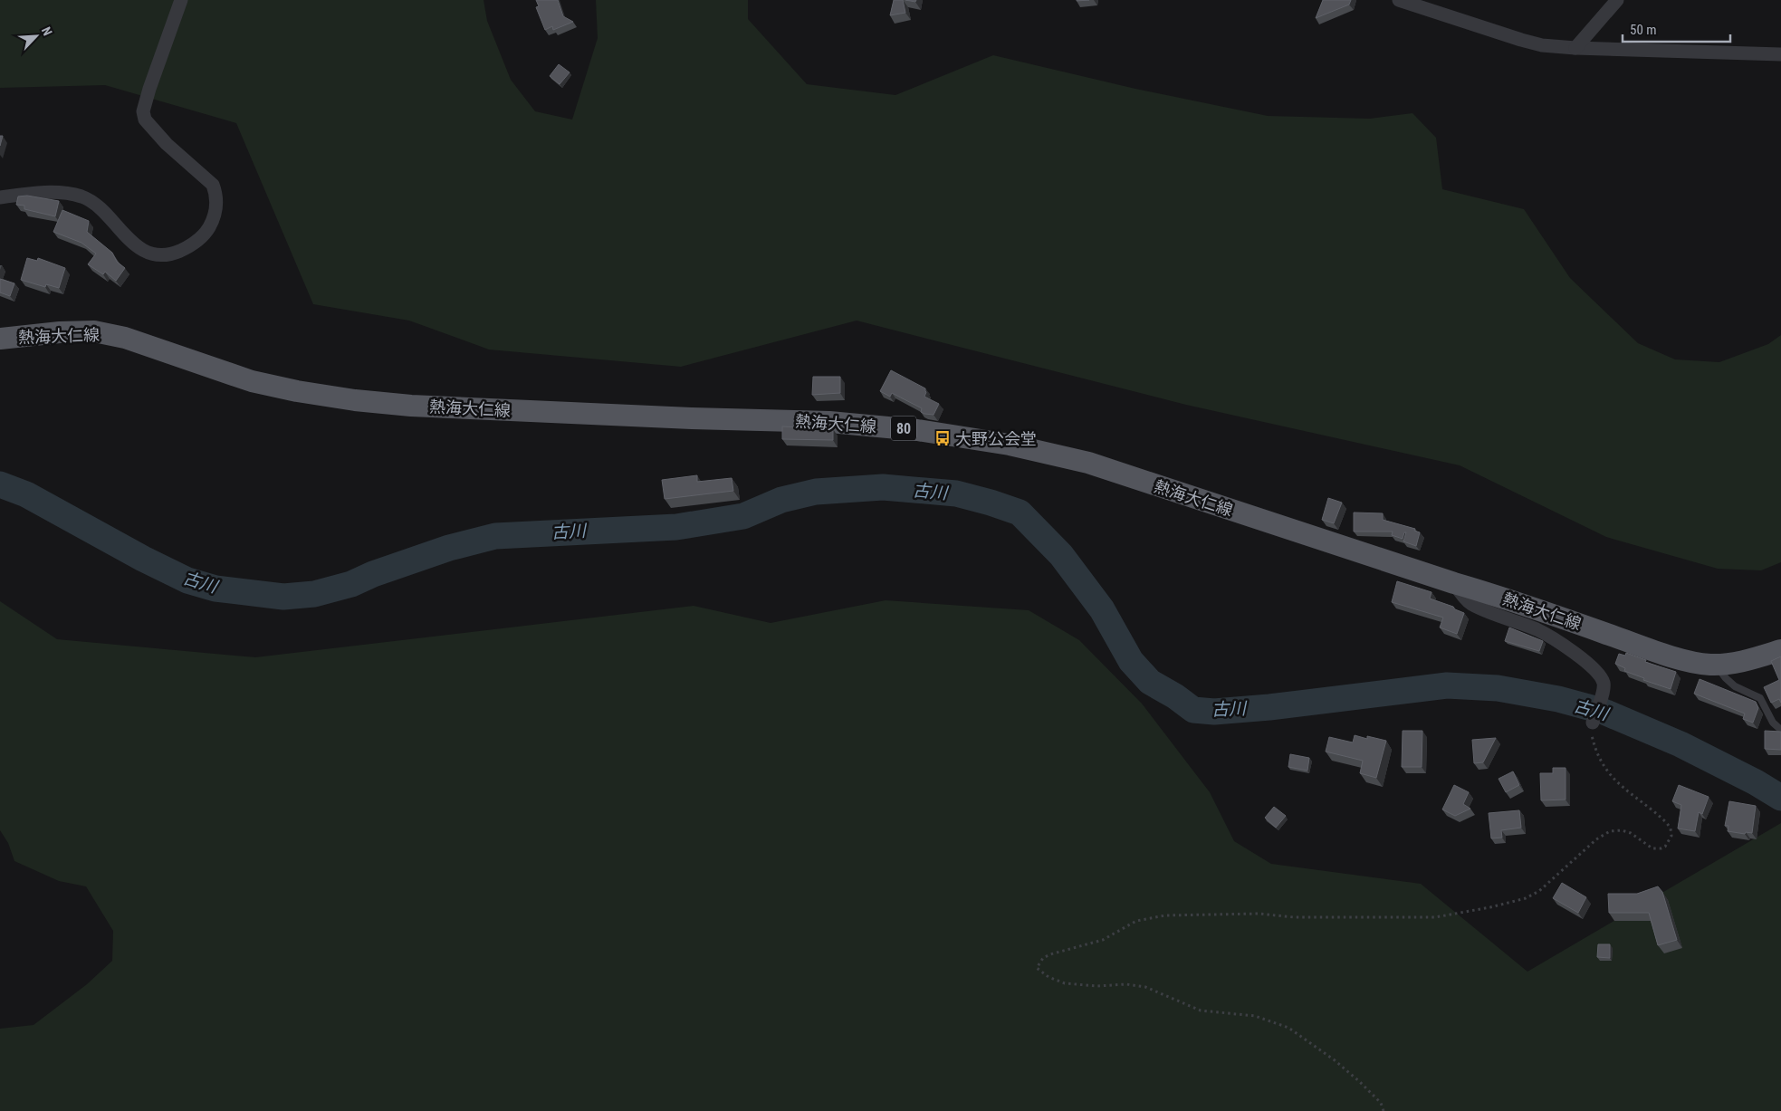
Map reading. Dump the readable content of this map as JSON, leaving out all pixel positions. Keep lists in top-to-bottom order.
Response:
{
  "streets": {
    "main road": ["熱海大仁線", "80"]
  },
  "water": ["古川"],
  "places": {
    "bus stop": ["大野公会堂"]
  },
  "scale_bar": "50 m",
  "north": "top right"
}
